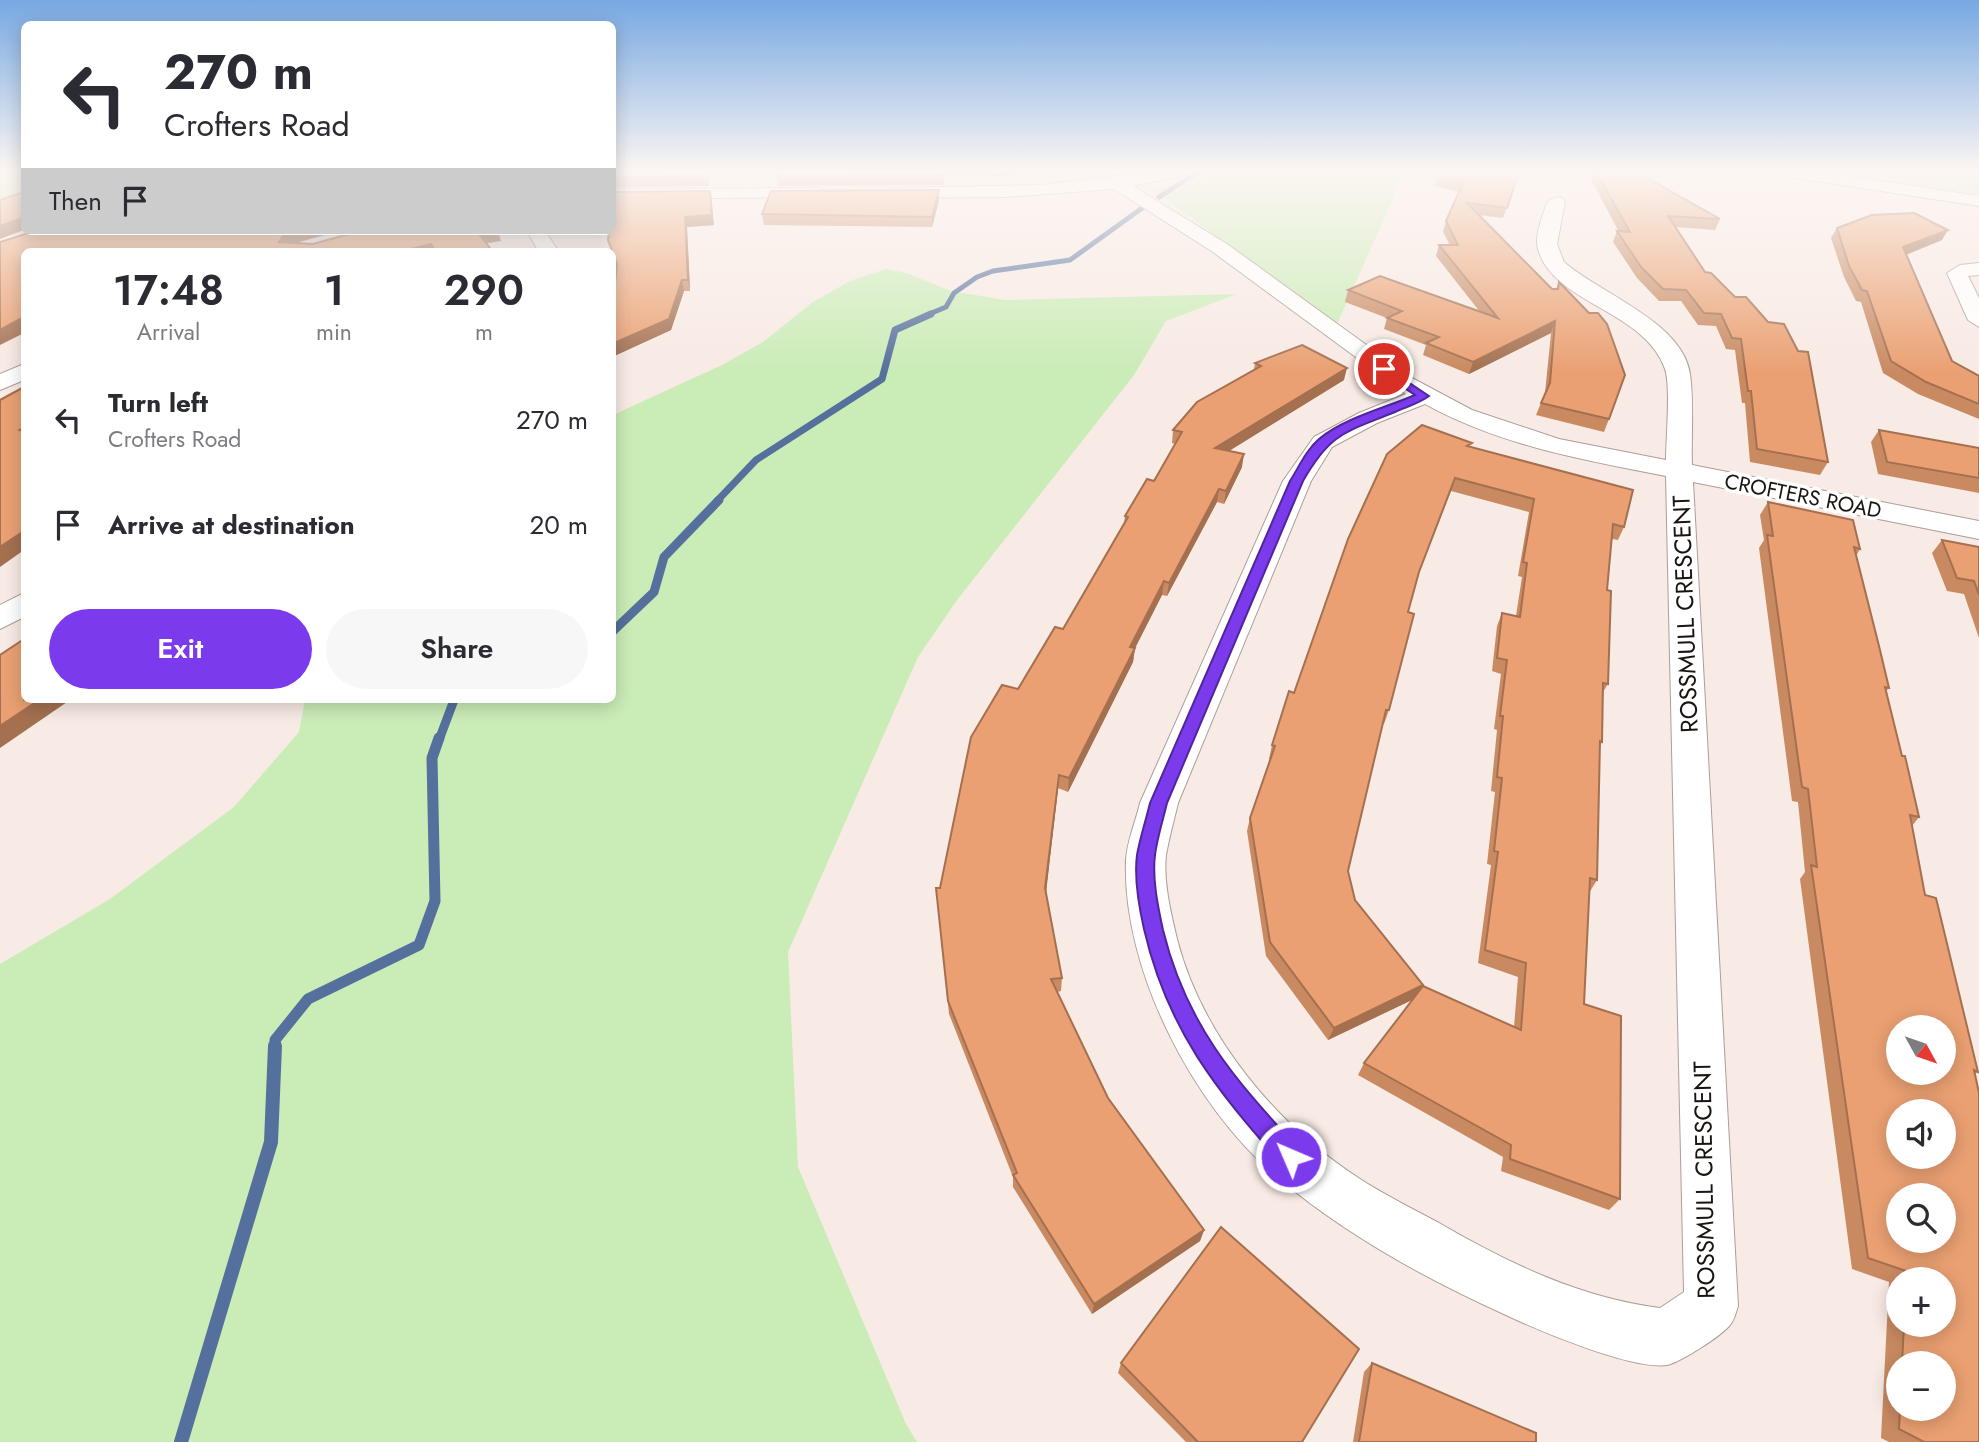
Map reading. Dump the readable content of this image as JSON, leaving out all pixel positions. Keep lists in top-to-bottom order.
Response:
{
  "streets": {
    "street": ["CROFTERS ROAD", "ROSSMULL CRESCENT"]
  },
  "crossings": [
    ["CROFTERS ROAD", "ROSSMULL CRESCENT"]
  ],
  "north": "bottom right",
  "page": {
    "turn": ["270 m", "Crofters Road"],
    "then": "Then",
    "eta": [
      "17:48",
      "Arrival",
      "1",
      "min",
      "290",
      "m"
    ],
    "list": [
      {
        "name": "Turn left",
        "note": "Crofters Road",
        "value": "270 m"
      },
      {
        "name": "Arrive at destination",
        "value": "20 m"
      }
    ],
    "buttons": ["Exit", "Share"],
    "map_buttons": ["+", "−"]
  }
}
